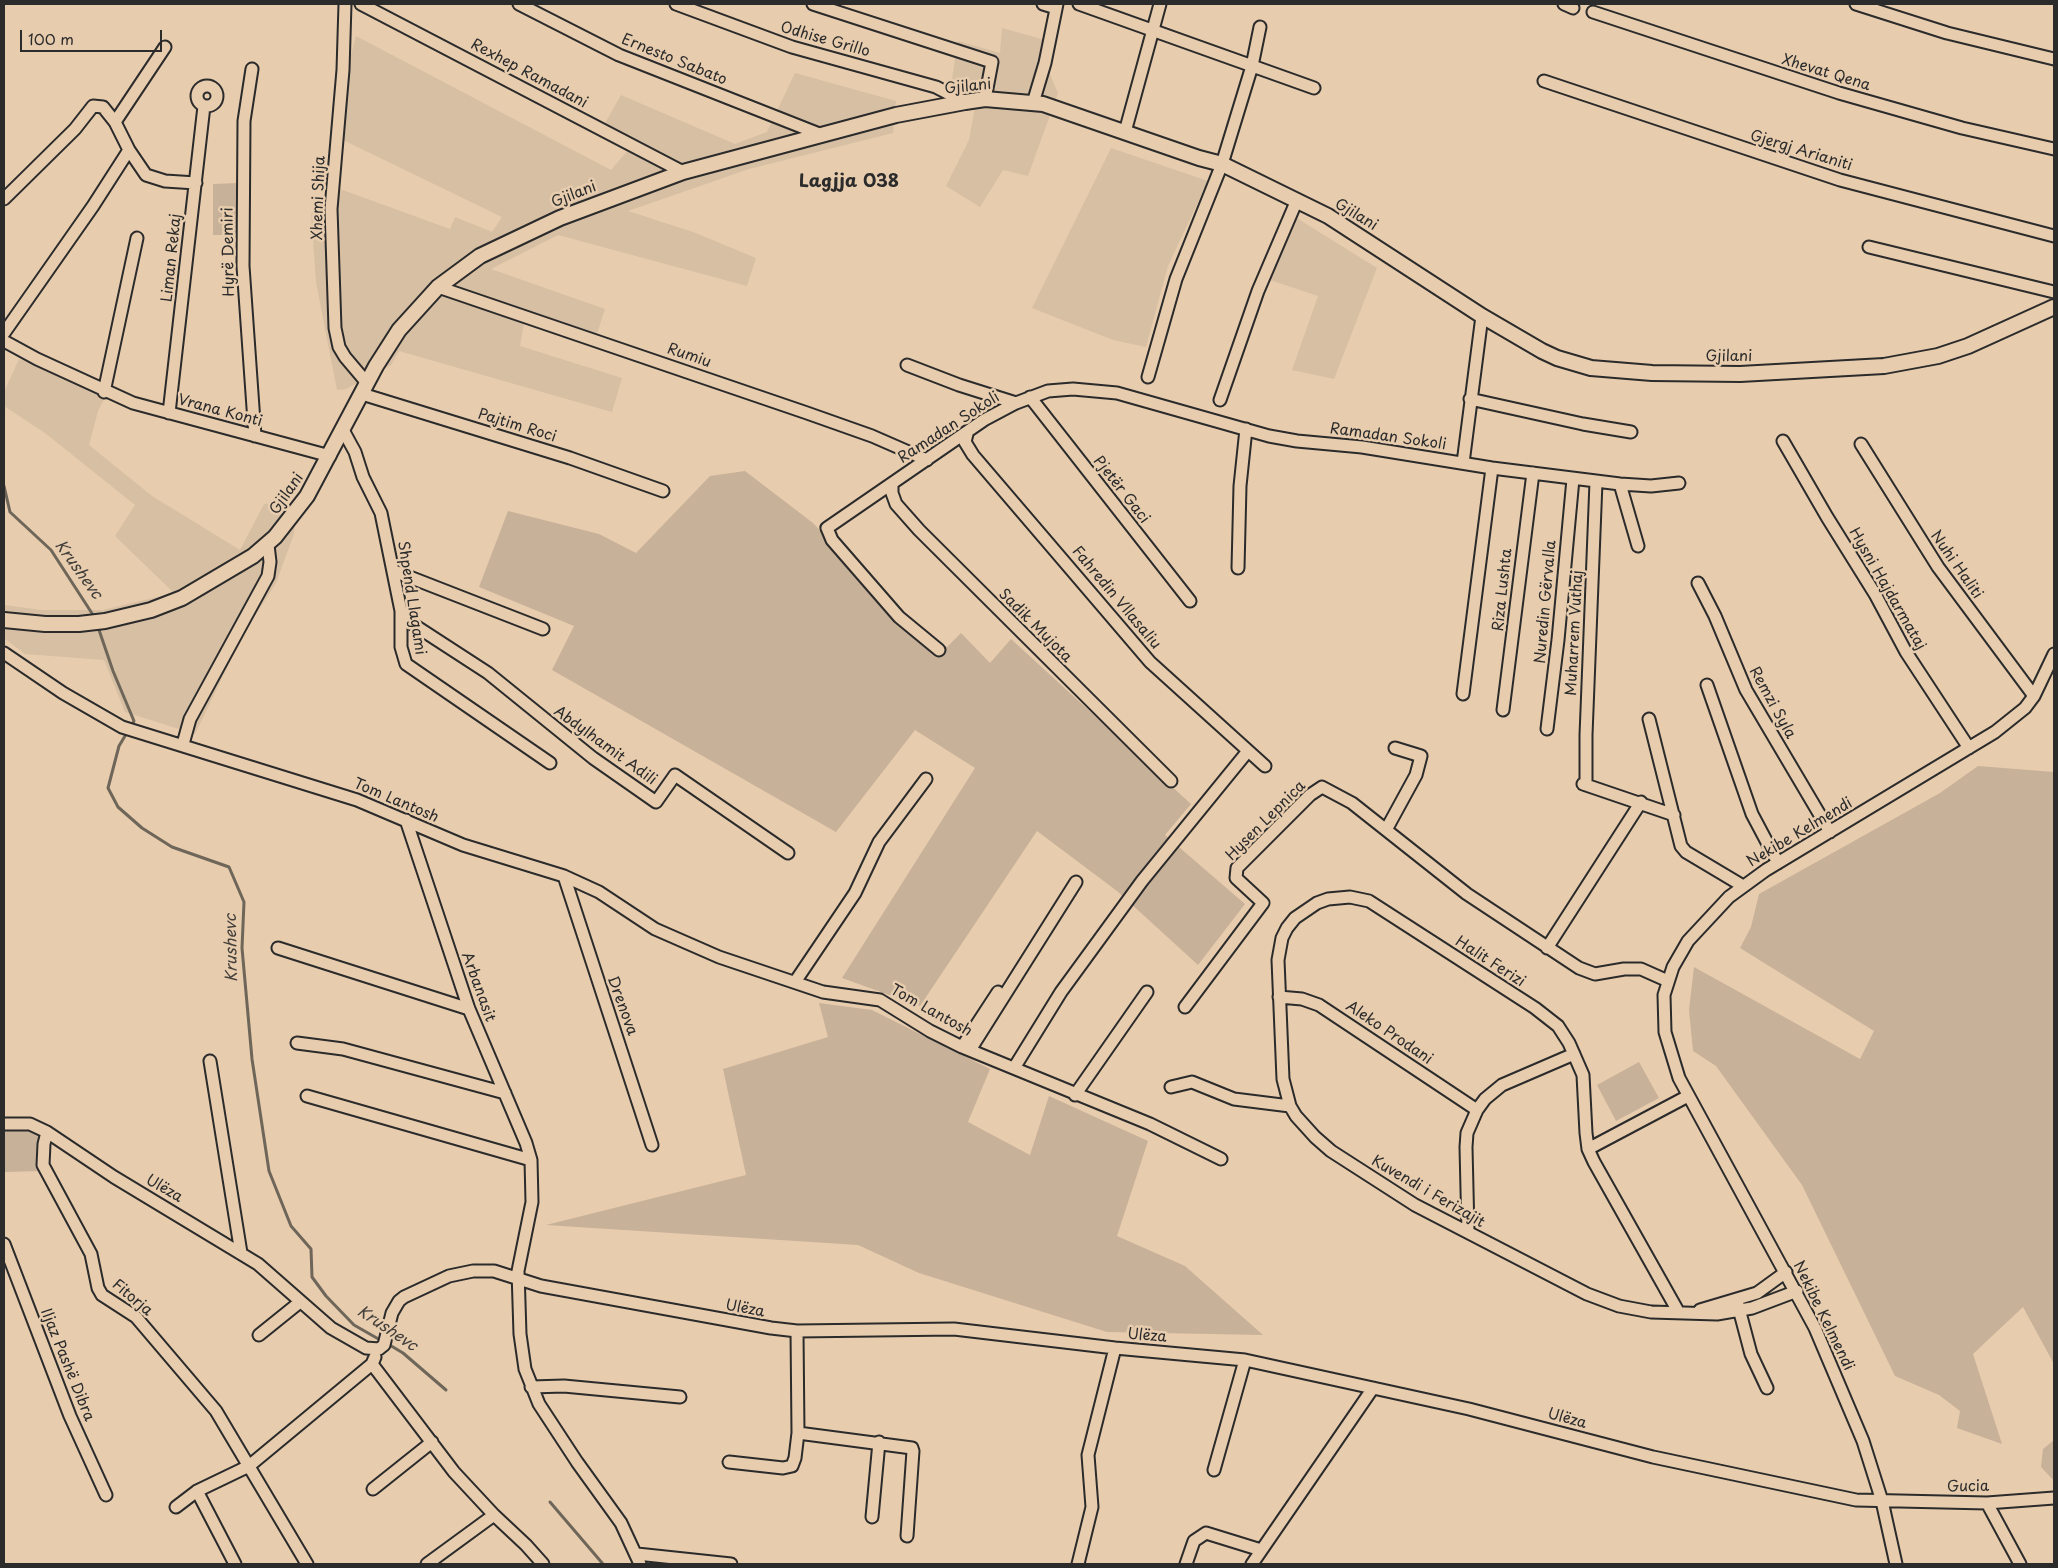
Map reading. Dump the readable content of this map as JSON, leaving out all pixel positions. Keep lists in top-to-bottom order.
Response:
{
  "streets": {
    "main road": ["Gjilani"],
    "street": [
      "Odhise Grillo",
      "Ernesto Sabato",
      "Xhevat Qena",
      "Rexhep Ramadani",
      "Gjergj Arianiti",
      "Xhemi Shija",
      "Hyrë Demiri",
      "Liman Rekaj",
      "Rumiu",
      "Vrana Konti",
      "Pajtim Roci",
      "Ramadan Sokoli",
      "Pjetër Gaci",
      "Nuhi Haliti",
      "Hysni Hajdarmataj",
      "Riza Lushta",
      "Shpend Llagami",
      "Fahredin Vllasaliu",
      "Nuredin Gërvalla",
      "Sadik Mujota",
      "Muharrem Vuthaj",
      "Remzi Syla",
      "Abdylhamit Adili",
      "Tom Lantosh",
      "Hysen Lepnica",
      "Nekibe Kelmendi",
      "Halit Ferizi",
      "Arbanasit",
      "Drenova",
      "Aleko Prodani",
      "Ulëza",
      "Kuvendi i Ferizajit",
      "Fitorja",
      "Iljaz Pashë Dibra",
      "Gucia"
    ]
  },
  "crossings": [
    ["Odhise Grillo", "Gjilani"],
    ["Ernesto Sabato", "Gjilani"],
    ["Rexhep Ramadani", "Gjilani"],
    ["Gjilani", "Xhemi Shija"],
    ["Gjilani", "Rumiu"],
    ["Gjilani", "Vrana Konti"],
    ["Gjilani", "Pajtim Roci"],
    ["Gjilani", "Ramadan Sokoli"],
    ["Gjilani", "Shpend Llagami"],
    ["Xhemi Shija", "Pajtim Roci"],
    ["Hyrë Demiri", "Vrana Konti"],
    ["Liman Rekaj", "Vrana Konti"],
    ["Rumiu", "Ramadan Sokoli"],
    ["Ramadan Sokoli", "Pjetër Gaci"],
    ["Ramadan Sokoli", "Fahredin Vllasaliu"],
    ["Ramadan Sokoli", "Sadik Mujota"],
    ["Nuhi Haliti", "Nekibe Kelmendi"],
    ["Hysni Hajdarmataj", "Nekibe Kelmendi"],
    ["Shpend Llagami", "Abdylhamit Adili"],
    ["Remzi Syla", "Nekibe Kelmendi"],
    ["Tom Lantosh", "Arbanasit"],
    ["Tom Lantosh", "Drenova"],
    ["Hysen Lepnica", "Nekibe Kelmendi"],
    ["Nekibe Kelmendi", "Ulëza"],
    ["Nekibe Kelmendi", "Gucia"],
    ["Halit Ferizi", "Aleko Prodani"],
    ["Halit Ferizi", "Kuvendi i Ferizajit"],
    ["Arbanasit", "Ulëza"],
    ["Ulëza", "Fitorja"],
    ["Ulëza", "Gucia"]
  ],
  "districts": ["Lagjja 038"],
  "water": ["Krushevc"],
  "scale_bar": "100 m"
}
